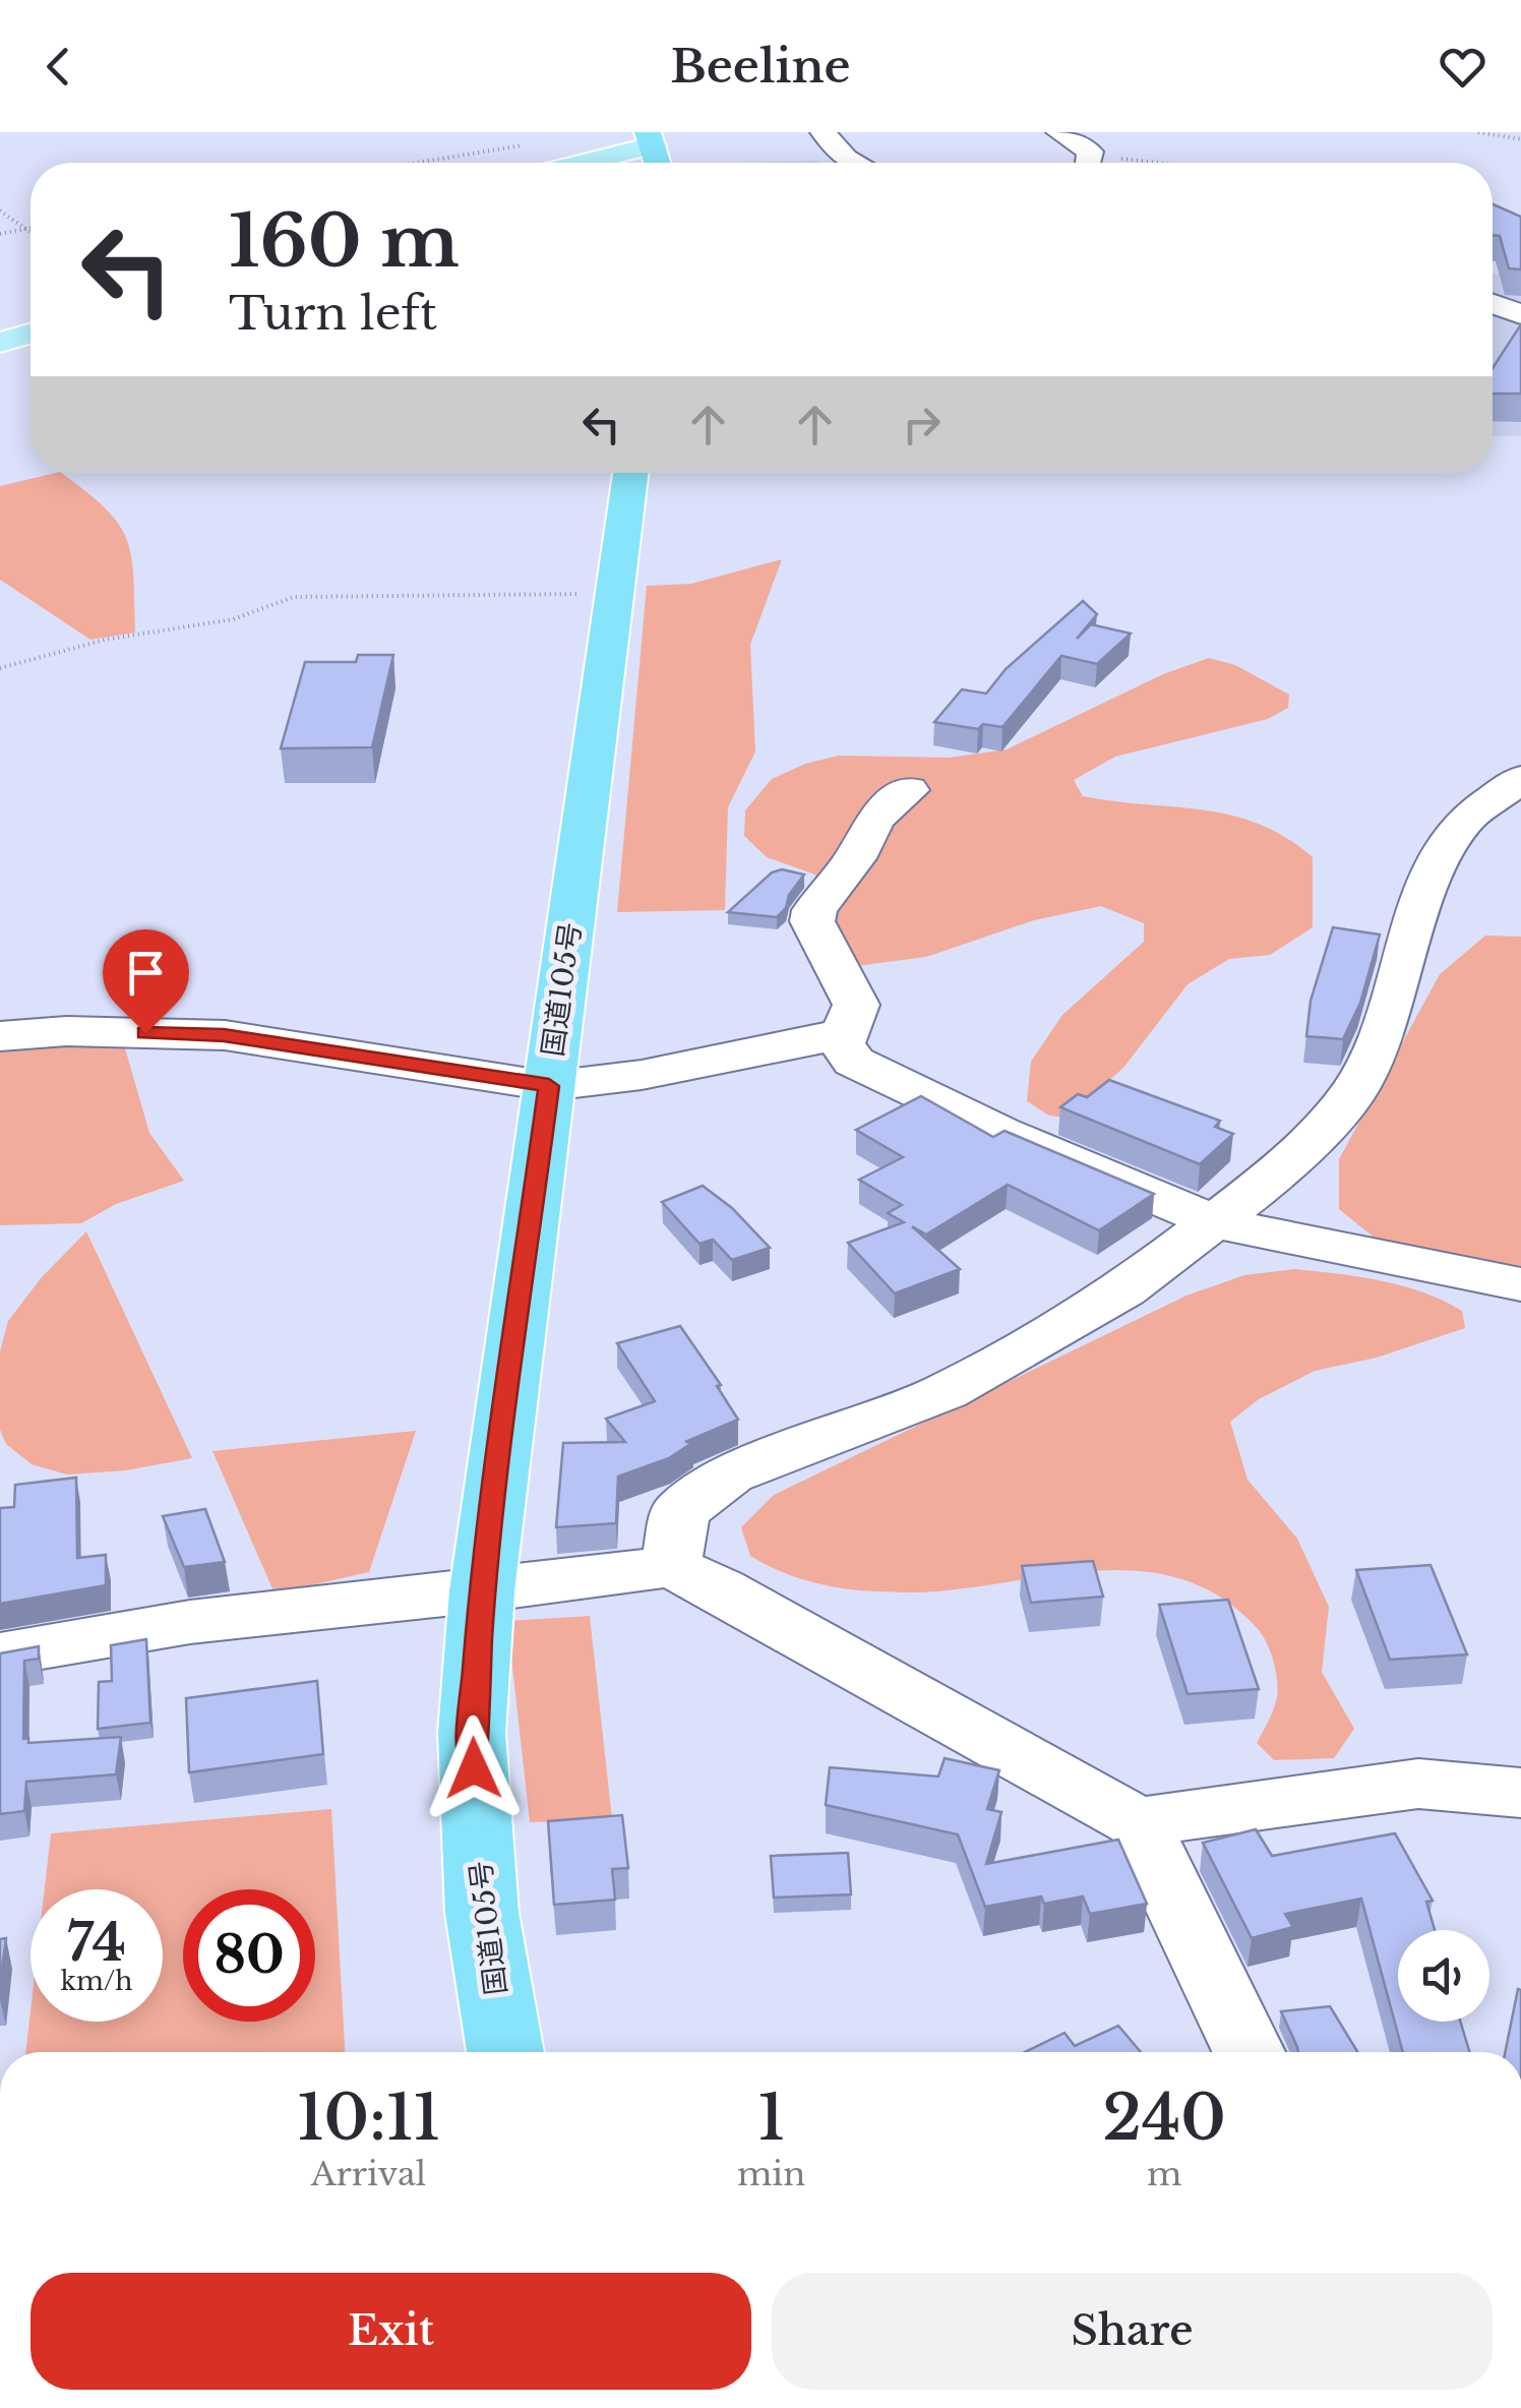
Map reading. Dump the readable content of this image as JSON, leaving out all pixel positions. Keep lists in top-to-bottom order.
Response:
{
  "streets": {
    "highway": ["国道105号"]
  },
  "page": {
    "header": "Beeline",
    "turn": ["160 m", "Turn left"],
    "speed": "74 km/h",
    "limit": "80",
    "eta": [
      "10:11",
      "Arrival",
      "1",
      "min",
      "240",
      "m"
    ],
    "buttons": ["Exit", "Share"]
  }
}
